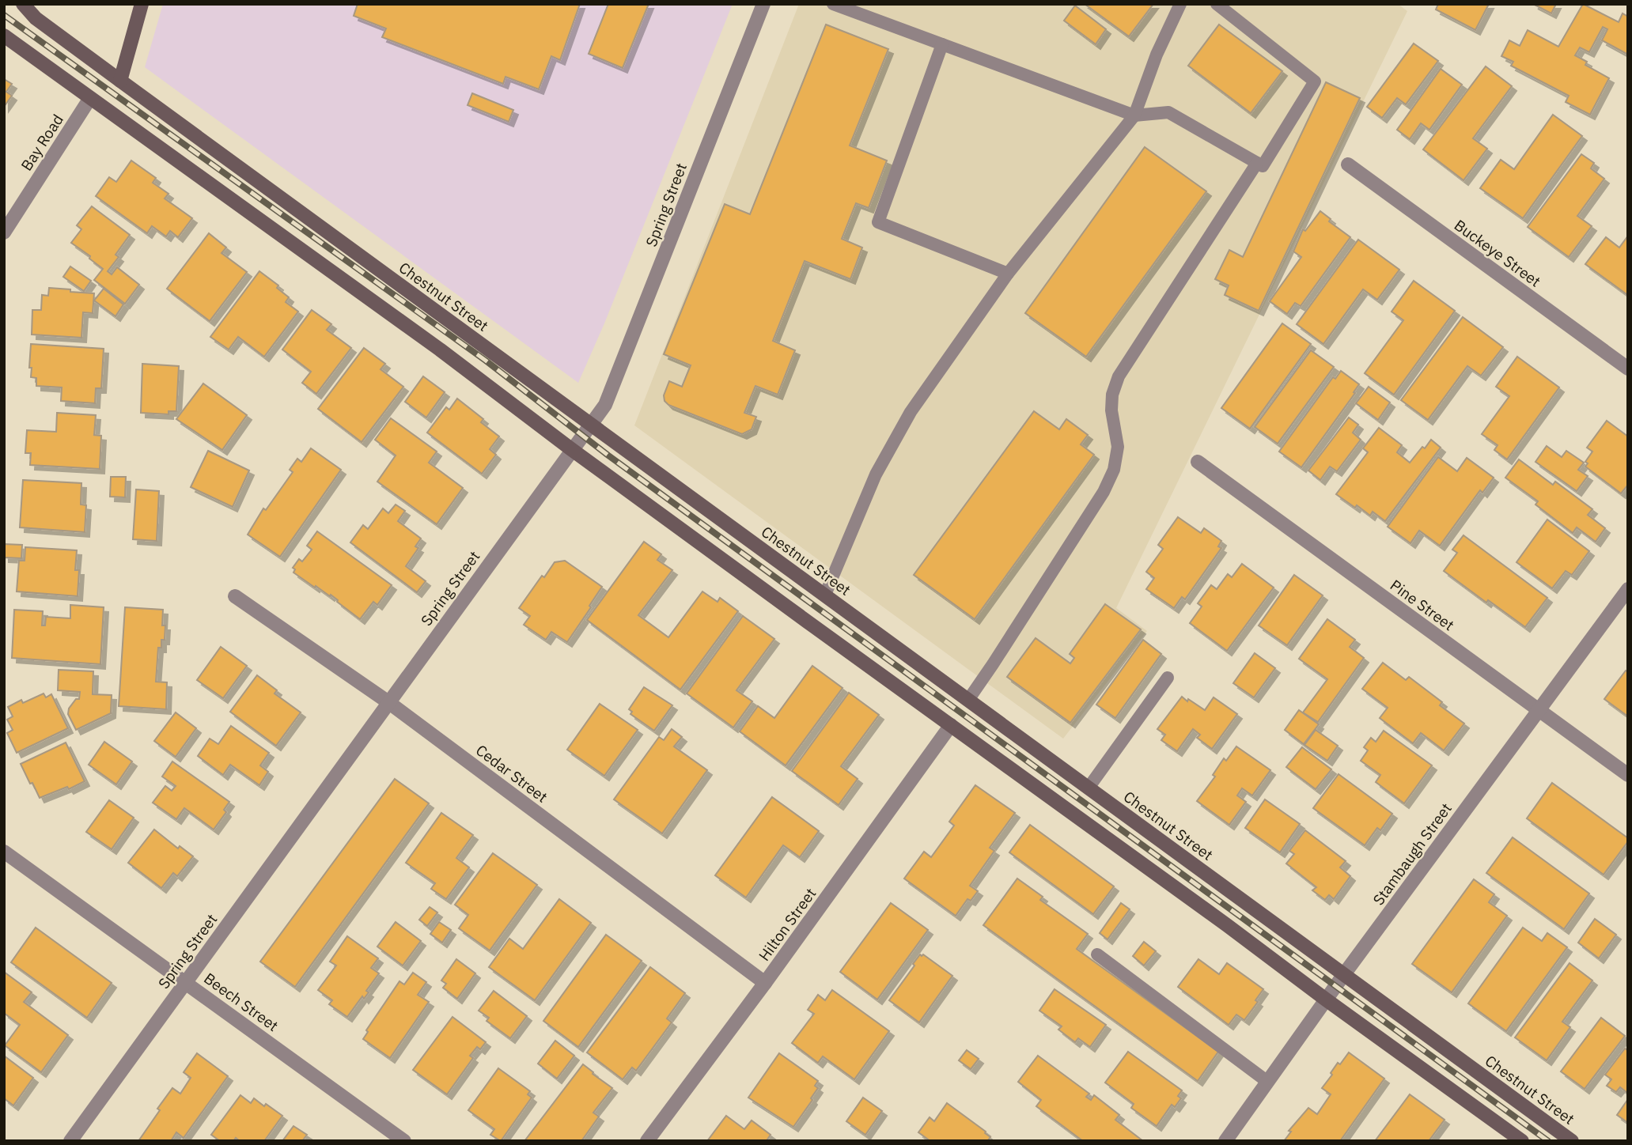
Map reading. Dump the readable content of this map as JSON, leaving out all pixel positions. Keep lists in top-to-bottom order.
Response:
{
  "streets": {
    "street": [
      "Bay Road",
      "Spring Street",
      "Buckeye Street",
      "Chestnut Street",
      "Pine Street",
      "Cedar Street",
      "Stambaugh Street",
      "Hilton Street",
      "Beech Street"
    ]
  },
  "crossings": [
    ["Spring Street", "Chestnut Street"],
    ["Spring Street", "Cedar Street"],
    ["Spring Street", "Beech Street"],
    ["Chestnut Street", "Stambaugh Street"],
    ["Pine Street", "Stambaugh Street"],
    ["Cedar Street", "Hilton Street"]
  ]
}
